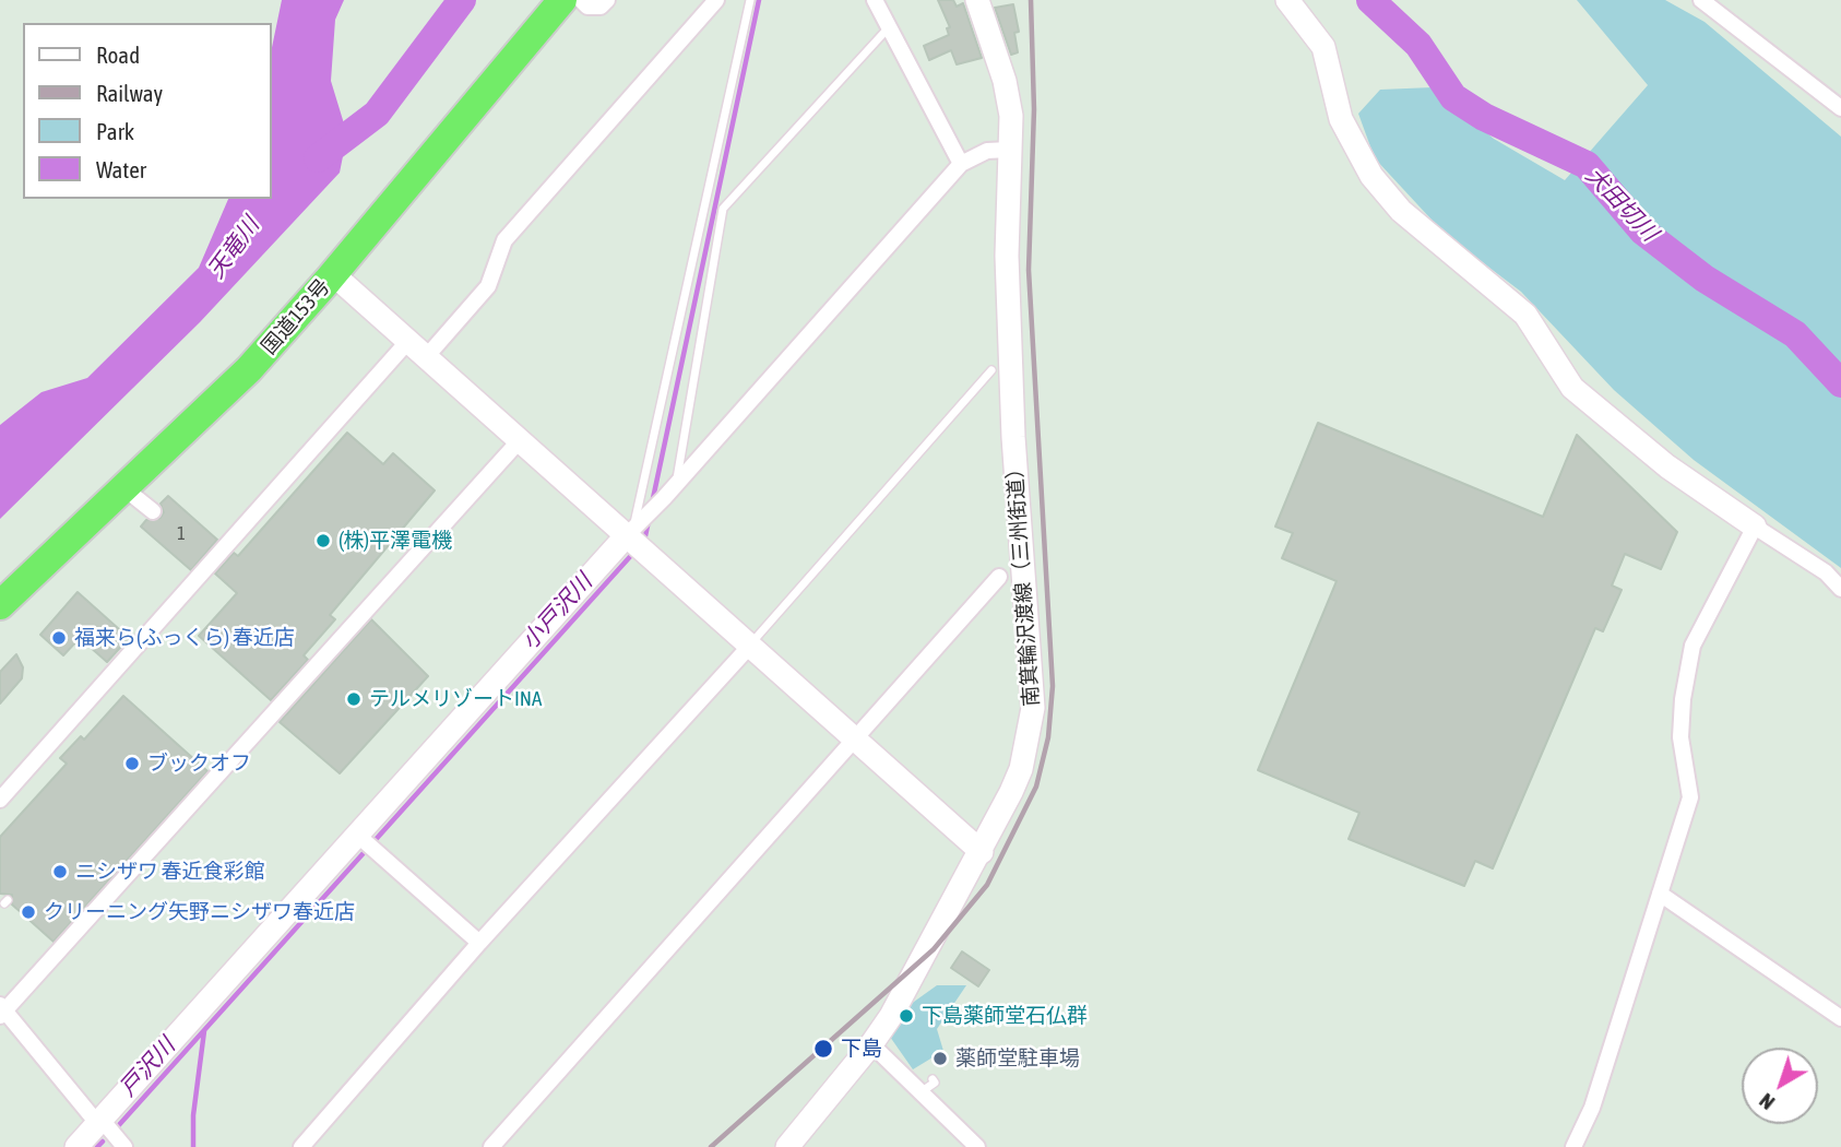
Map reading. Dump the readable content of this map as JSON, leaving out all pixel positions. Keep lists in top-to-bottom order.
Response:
{
  "streets": {
    "highway": ["国道153号"],
    "street": ["南箕輪沢渡線（三州街道）"]
  },
  "water": [
    "犬田切川",
    "天竜川",
    "小戸沢川",
    "戸沢川"
  ],
  "places": [
    "(株)平澤電機",
    "福来ら(ふっくら) 春近店",
    "テルメリゾートINA",
    "ブックオフ",
    "ニシザワ 春近食彩館",
    "クリーニング矢野ニシザワ春近店",
    "下島薬師堂石仏群",
    "下島",
    "薬師堂駐車場"
  ],
  "house_numbers": ["1"],
  "legend": [
    "Road",
    "Railway",
    "Park",
    "Water"
  ],
  "north": "bottom left"
}
